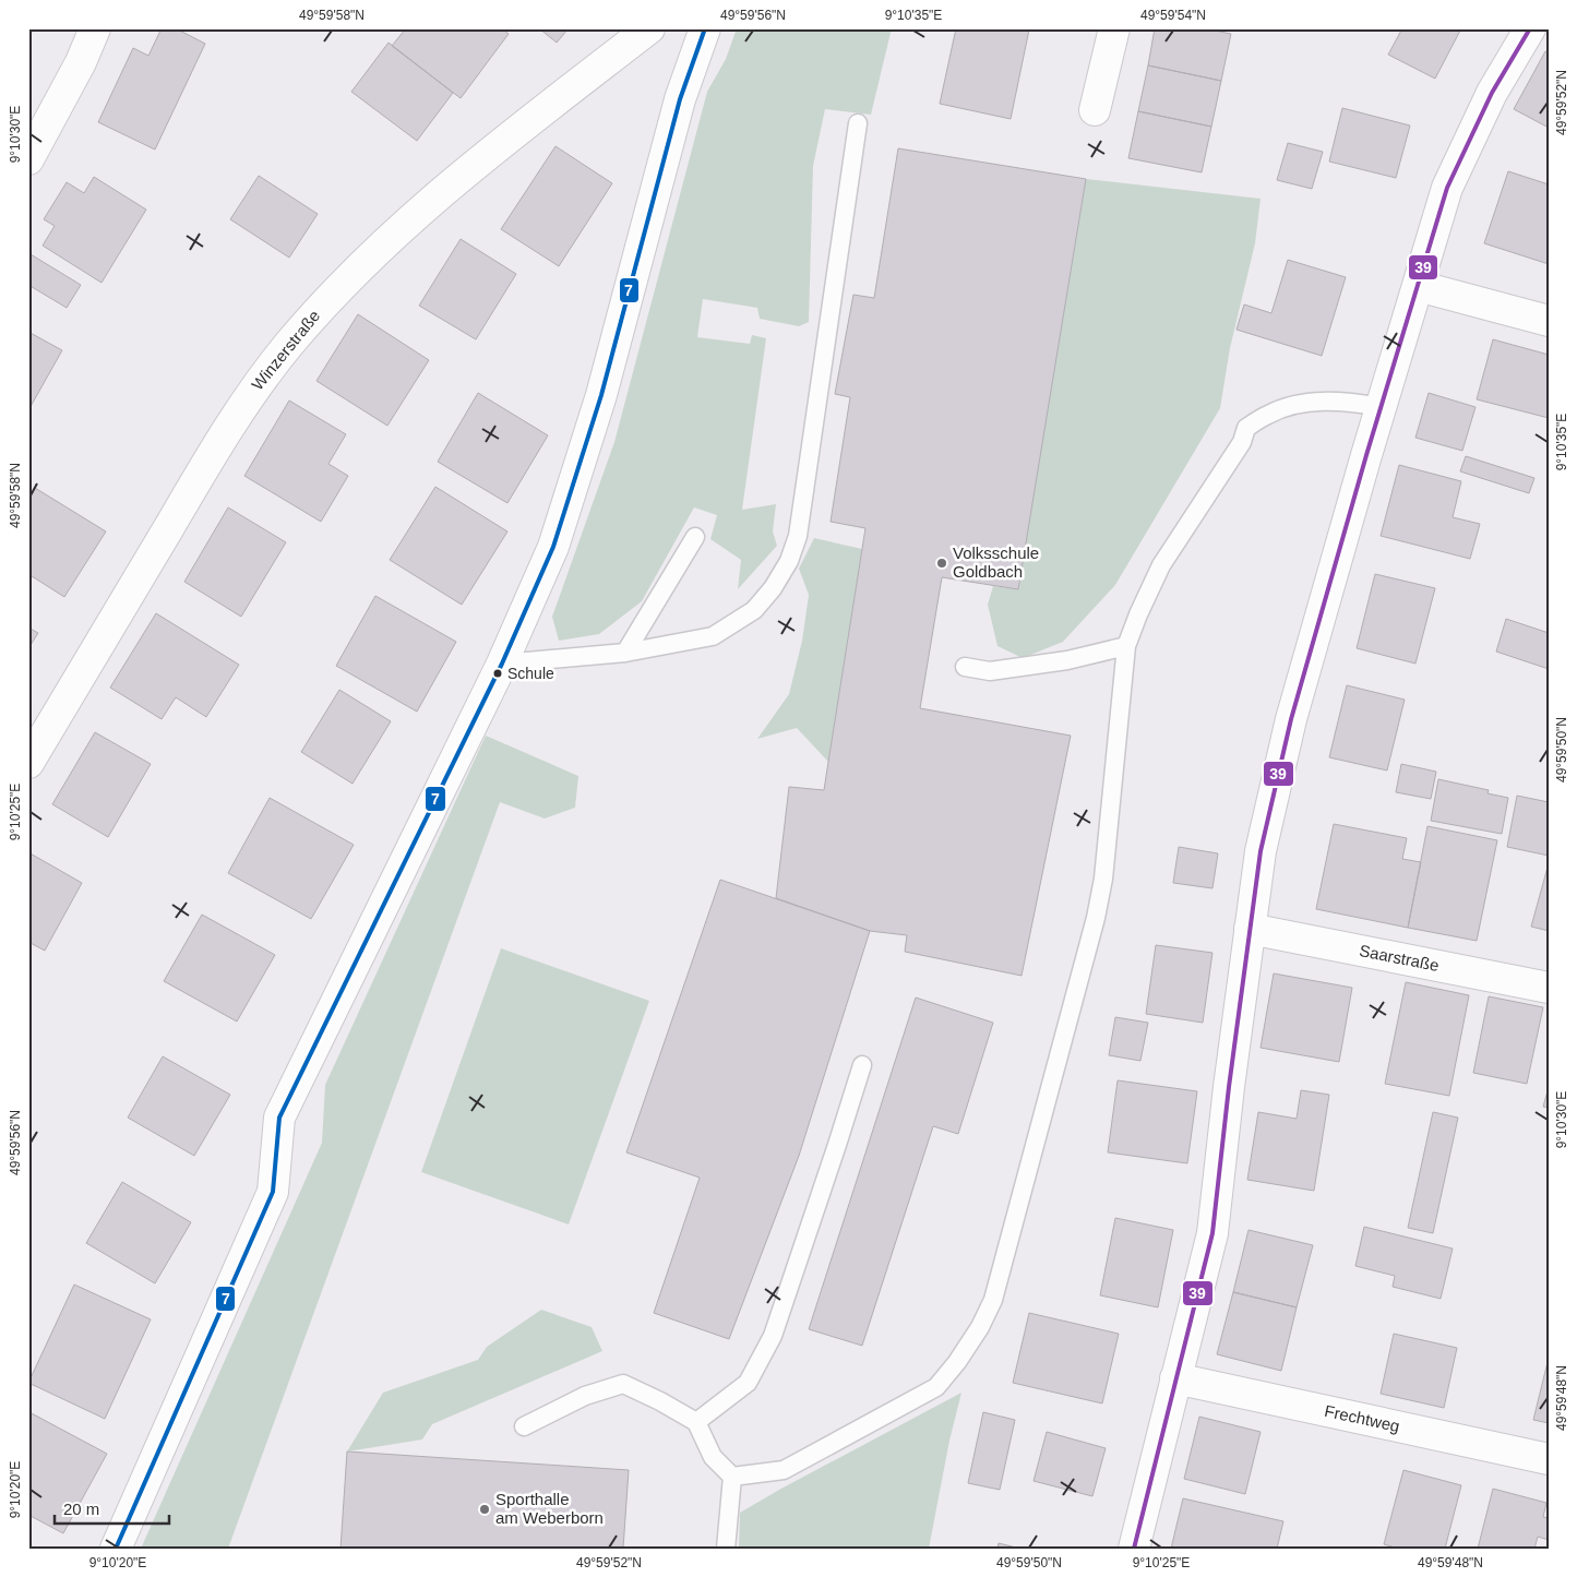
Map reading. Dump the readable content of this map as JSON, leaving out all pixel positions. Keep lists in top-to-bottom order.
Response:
{
  "streets": {
    "street": ["Winzerstraße", "Saarstraße", "Frechtweg"]
  },
  "places": ["Volksschule Goldbach", "Schule", "Sporthalle am Weberborn"],
  "lines": ["transit line 7", "transit line 39"],
  "scale_bar": "20 m",
  "coordinates": [
    "49°59'58\"N",
    "49°59'56\"N",
    "9°10'35\"E",
    "49°59'54\"N",
    "49°59'52\"N",
    "9°10'30\"E",
    "49°59'50\"N",
    "9°10'25\"E",
    "49°59'48\"N",
    "9°10'20\"E"
  ]
}
